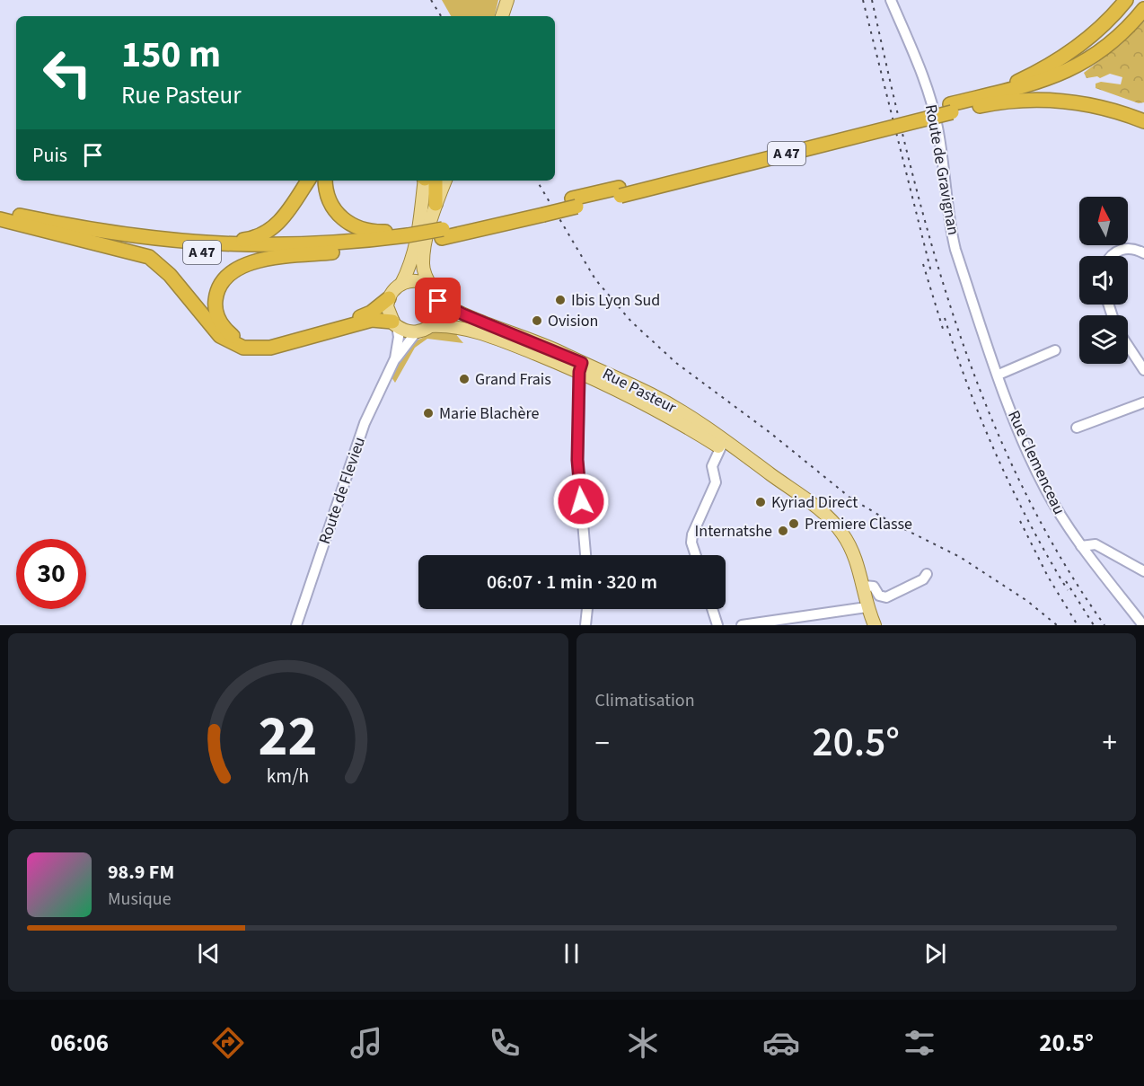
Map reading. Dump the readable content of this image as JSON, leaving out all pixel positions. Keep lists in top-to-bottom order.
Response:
{
  "streets": {
    "highway": ["A 47"],
    "main road": ["Rue Pasteur"],
    "street": ["Route de Gravignan", "Rue Clemenceau", "Route de Flevieu"]
  },
  "crossings": [
    ["Route de Gravignan", "Rue Clemenceau"],
    ["Rue Pasteur", "Route de Flevieu"]
  ],
  "places": [
    "Ibis Lyon Sud",
    "Ovision",
    "Grand Frais",
    "Marie Blachère",
    "Kyriad Direct",
    "Premiere Classe",
    "Internatshe"
  ],
  "north": "top",
  "page": {
    "turn": ["150 m", "Rue Pasteur"],
    "then": "Puis",
    "limit": "30",
    "trip": "06:07 · 1 min · 320 m",
    "tile": "Climatisation",
    "heat": ["−", "20.5°", "+"],
    "song": ["98.9 FM", "Musique"],
    "tabs": ["06:06", "20.5°"],
    "gauge": ["22", "km/h"]
  }
}
